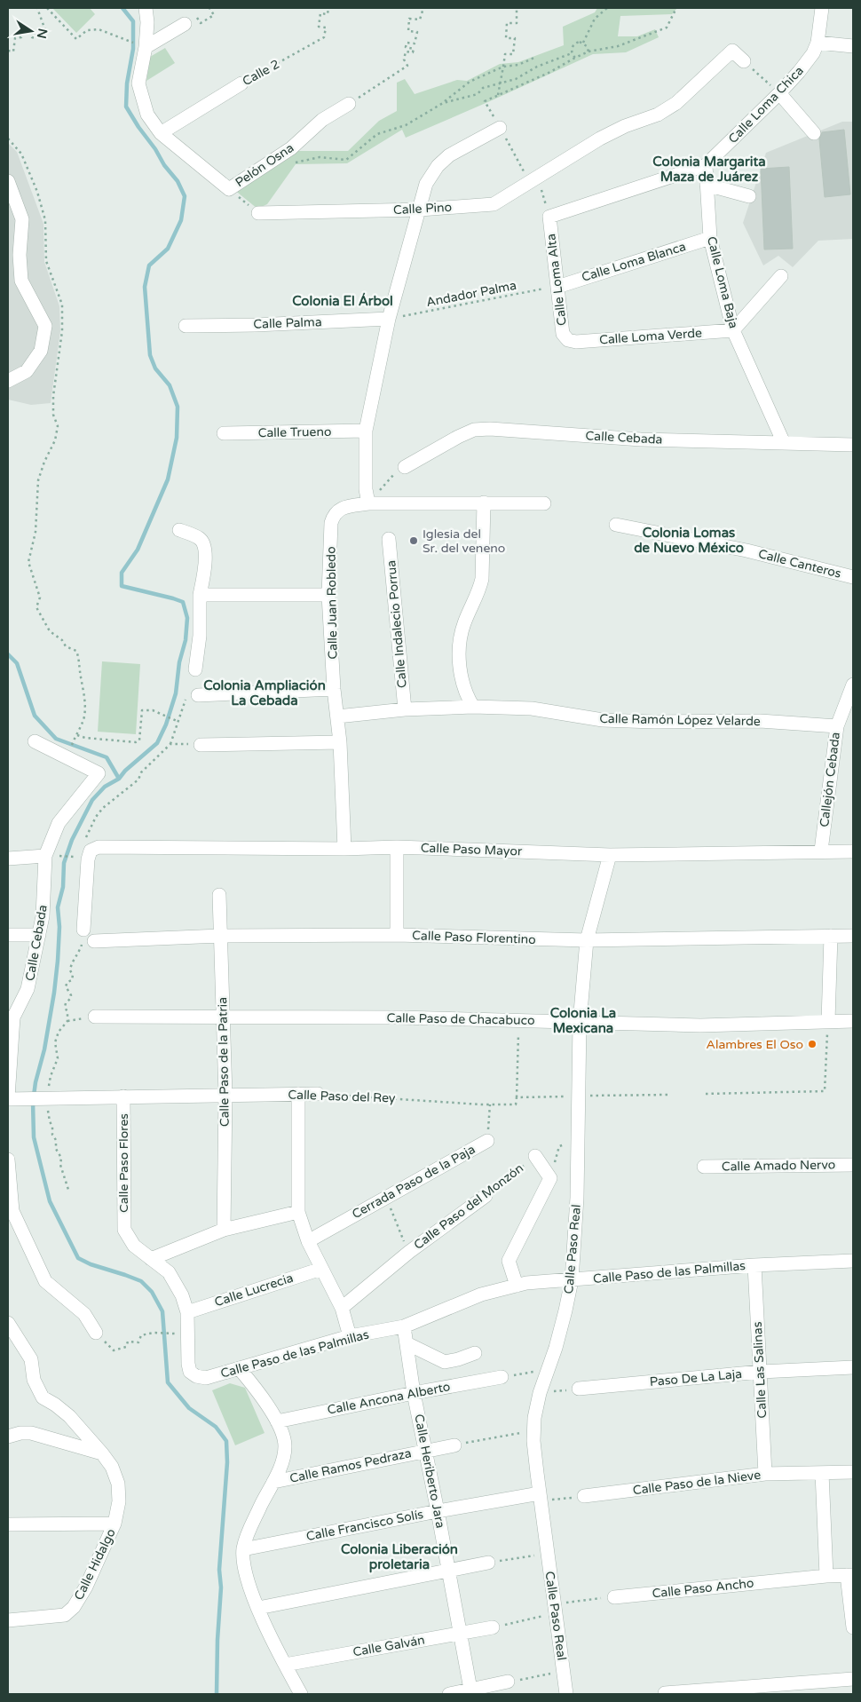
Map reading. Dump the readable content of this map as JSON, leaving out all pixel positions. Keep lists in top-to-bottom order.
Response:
{
  "streets": {
    "street": [
      "Calle 2",
      "Calle Loma Chica",
      "Pelón Osna",
      "Calle Pino",
      "Calle Loma Blanca",
      "Calle Loma Alta",
      "Calle Loma Baja",
      "Calle Palma",
      "Calle Loma Verde",
      "Calle Trueno",
      "Calle Cebada",
      "Calle Canteros",
      "Calle Juan Robledo",
      "Calle Indalecio Porrua",
      "Calle Ramón López Velarde",
      "Callejón Cebada",
      "Calle Paso Mayor",
      "Calle Paso Florentino",
      "Calle Paso de Chacabuco",
      "Calle Paso de la Patria",
      "Calle Paso del Rey",
      "Calle Paso Flores",
      "Calle Amado Nervo",
      "Cerrada Paso de la Paja",
      "Calle Paso del Monzón",
      "Calle Paso Real",
      "Calle Paso de las Palmillas",
      "Calle Lucrecia",
      "Calle Las Salinas",
      "Paso De La Laja",
      "Calle Ancona Alberto",
      "Calle Ramos Pedraza",
      "Calle Heriberto Jara",
      "Calle Paso de la Nieve",
      "Calle Francisco Solís",
      "Calle Hidalgo",
      "Calle Paso Ancho",
      "Calle Galván"
    ],
    "path": ["Andador Palma"]
  },
  "crossings": [
    ["Calle 2", "Pelón Osna"],
    ["Calle Loma Chica", "Calle Loma Alta"],
    ["Calle Loma Chica", "Calle Loma Baja"],
    ["Calle Loma Blanca", "Calle Loma Alta"],
    ["Calle Loma Blanca", "Calle Loma Baja"],
    ["Calle Loma Blanca", "Andador Palma"],
    ["Calle Loma Alta", "Andador Palma"],
    ["Calle Loma Alta", "Calle Loma Verde"],
    ["Calle Loma Baja", "Calle Loma Verde"],
    ["Calle Loma Baja", "Calle Cebada"],
    ["Andador Palma", "Calle Palma"],
    ["Calle Cebada", "Calle Paso del Rey"],
    ["Calle Juan Robledo", "Calle Ramón López Velarde"],
    ["Calle Juan Robledo", "Calle Paso Mayor"],
    ["Calle Indalecio Porrua", "Calle Ramón López Velarde"],
    ["Calle Ramón López Velarde", "Callejón Cebada"],
    ["Callejón Cebada", "Calle Paso Mayor"],
    ["Calle Paso Mayor", "Calle Paso Real"],
    ["Calle Paso Florentino", "Calle Paso de la Patria"],
    ["Calle Paso Florentino", "Calle Paso Real"],
    ["Calle Paso de Chacabuco", "Calle Paso de la Patria"],
    ["Calle Paso de Chacabuco", "Calle Paso Real"],
    ["Calle Paso de la Patria", "Calle Paso del Rey"],
    ["Calle Paso del Rey", "Calle Paso Flores"],
    ["Calle Paso del Rey", "Cerrada Paso de la Paja"],
    ["Calle Paso del Rey", "Calle Paso Real"],
    ["Calle Paso Real", "Calle Paso de las Palmillas"],
    ["Calle Paso Real", "Calle Francisco Solís"],
    ["Calle Paso de las Palmillas", "Calle Lucrecia"],
    ["Calle Paso de las Palmillas", "Calle Las Salinas"],
    ["Calle Paso de las Palmillas", "Calle Heriberto Jara"],
    ["Calle Las Salinas", "Paso De La Laja"],
    ["Calle Las Salinas", "Calle Paso de la Nieve"],
    ["Calle Ancona Alberto", "Calle Heriberto Jara"],
    ["Calle Ramos Pedraza", "Calle Heriberto Jara"],
    ["Calle Heriberto Jara", "Calle Francisco Solís"],
    ["Calle Heriberto Jara", "Calle Galván"]
  ],
  "districts": [
    "Colonia Margarita Maza de Juárez",
    "Colonia El Árbol",
    "Colonia Lomas de Nuevo México",
    "Colonia Ampliación La Cebada",
    "Colonia La Mexicana",
    "Colonia Liberación proletaria"
  ],
  "places": ["Iglesia del Sr. del veneno", "Alambres El Oso"],
  "north": "right"
}
